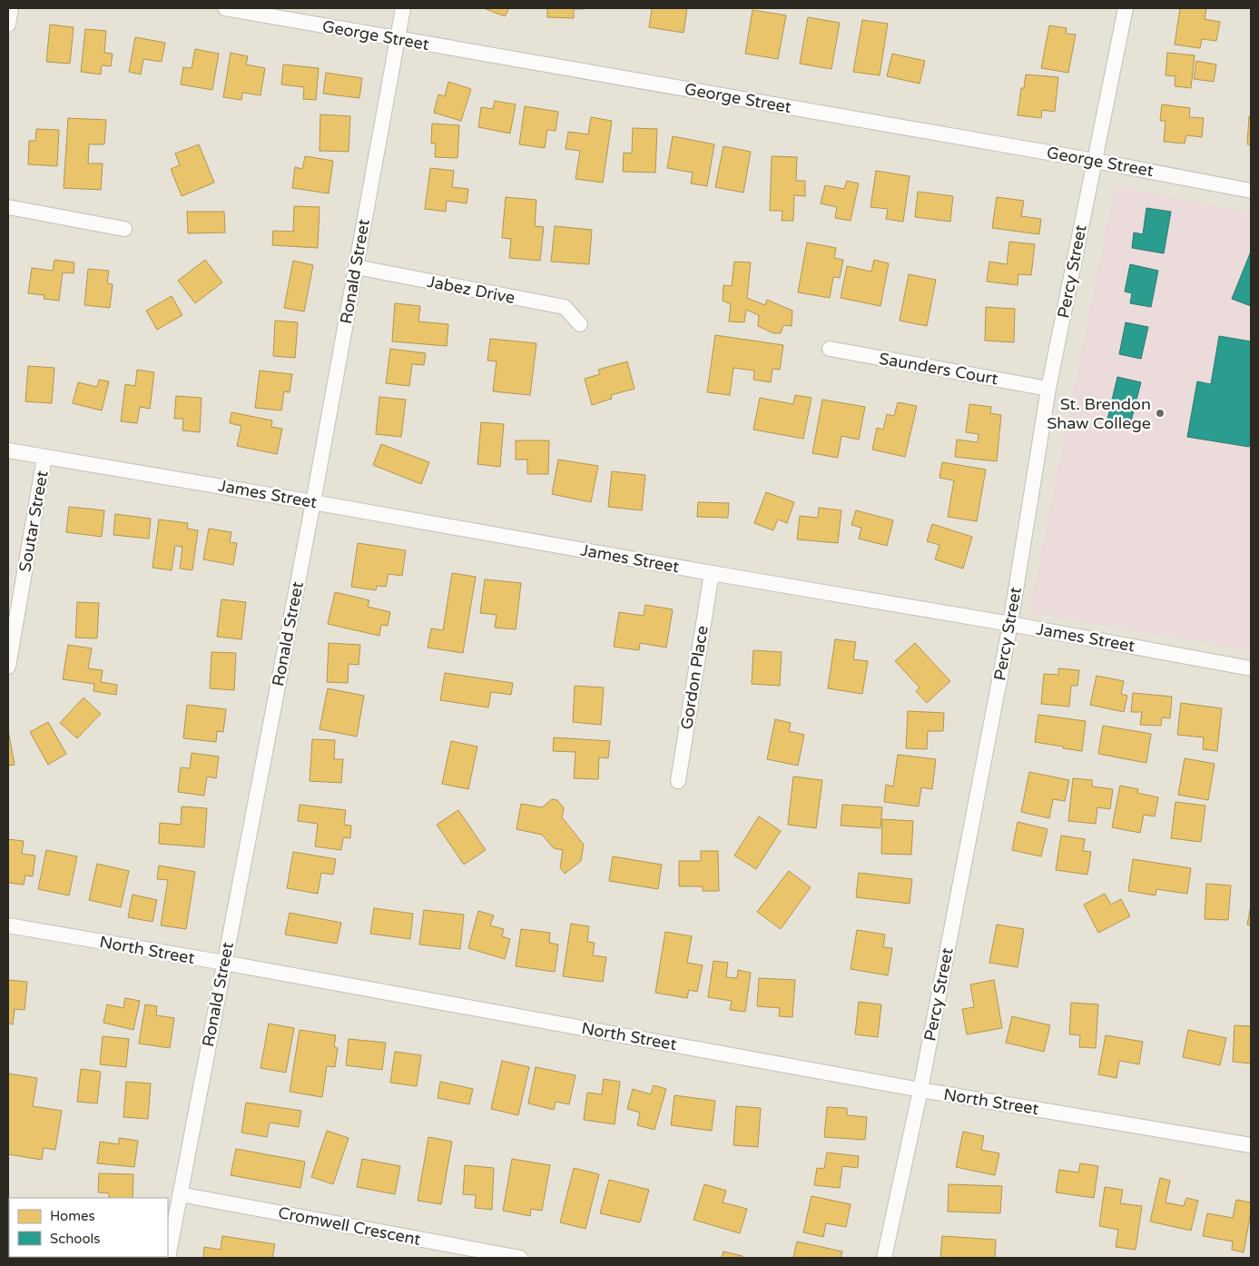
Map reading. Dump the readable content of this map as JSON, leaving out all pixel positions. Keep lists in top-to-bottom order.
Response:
{
  "streets": {
    "street": [
      "George Street",
      "Ronald Street",
      "Percy Street",
      "Jabez Drive",
      "Saunders Court",
      "James Street",
      "Soutar Street",
      "Gordon Place",
      "North Street",
      "Cromwell Crescent"
    ]
  },
  "crossings": [
    ["George Street", "Ronald Street"],
    ["George Street", "Percy Street"],
    ["Ronald Street", "Jabez Drive"],
    ["Ronald Street", "James Street"],
    ["Ronald Street", "North Street"],
    ["Ronald Street", "Cromwell Crescent"],
    ["Percy Street", "Saunders Court"],
    ["Percy Street", "James Street"],
    ["Percy Street", "North Street"],
    ["James Street", "Soutar Street"],
    ["James Street", "Gordon Place"]
  ],
  "places": ["St. Brendon Shaw College"],
  "legend": ["Homes", "Schools"]
}
